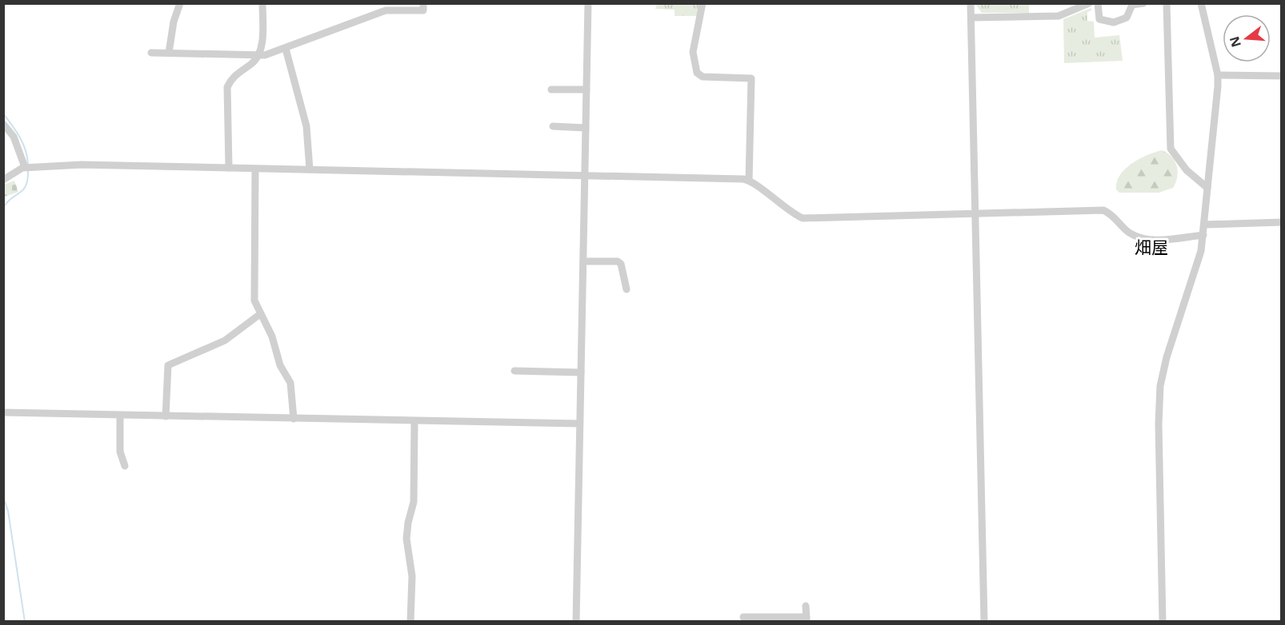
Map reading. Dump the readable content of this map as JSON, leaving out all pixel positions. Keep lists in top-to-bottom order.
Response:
{
  "districts": ["畑屋"],
  "north": "left"
}
